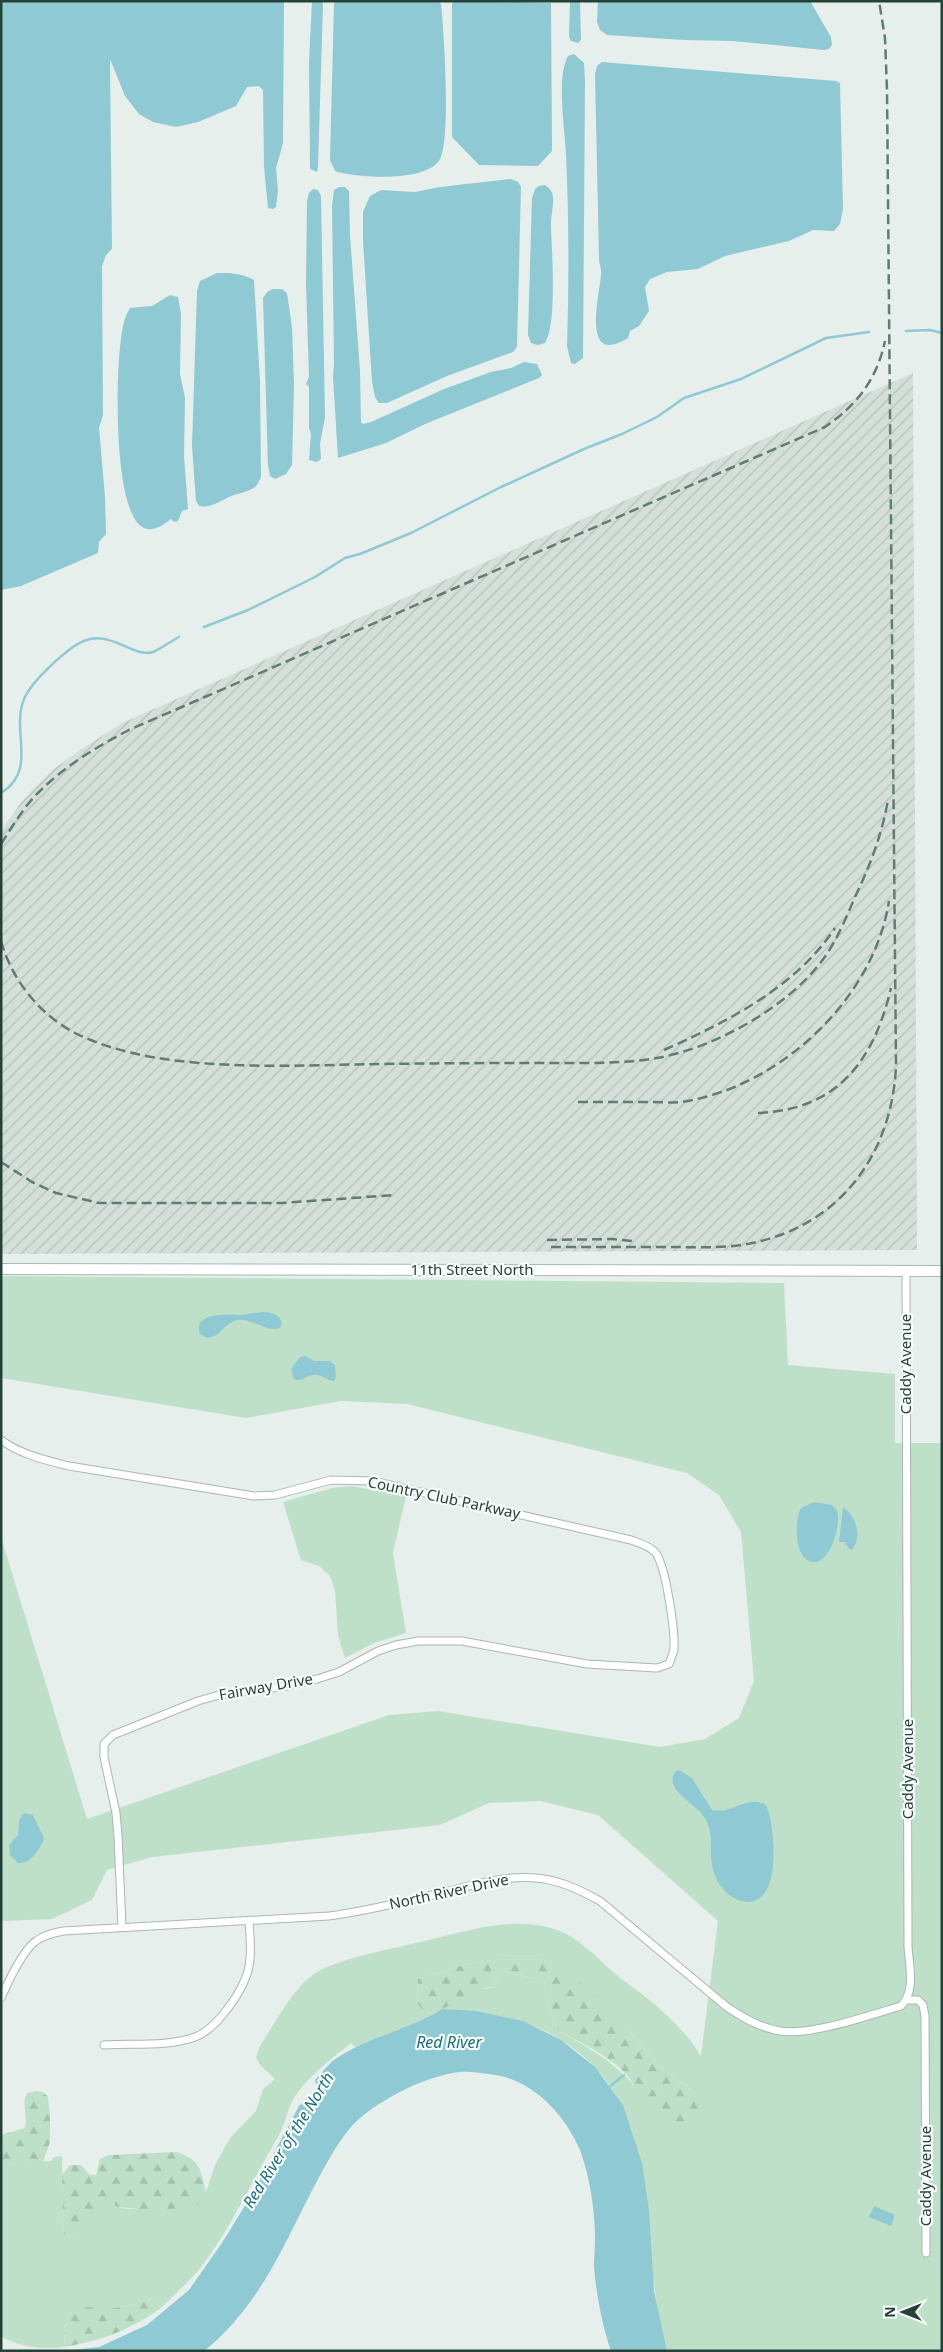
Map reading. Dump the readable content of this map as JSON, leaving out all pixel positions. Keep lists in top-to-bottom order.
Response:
{
  "streets": {
    "street": [
      "11th Street North",
      "Caddy Avenue",
      "Country Club Parkway",
      "Fairway Drive",
      "North River Drive"
    ]
  },
  "crossings": [
    ["11th Street North", "Caddy Avenue"],
    ["Caddy Avenue", "North River Drive"],
    ["Country Club Parkway", "Fairway Drive"],
    ["Fairway Drive", "North River Drive"]
  ],
  "water": ["Red River", "Red River of the North"],
  "north": "left"
}
